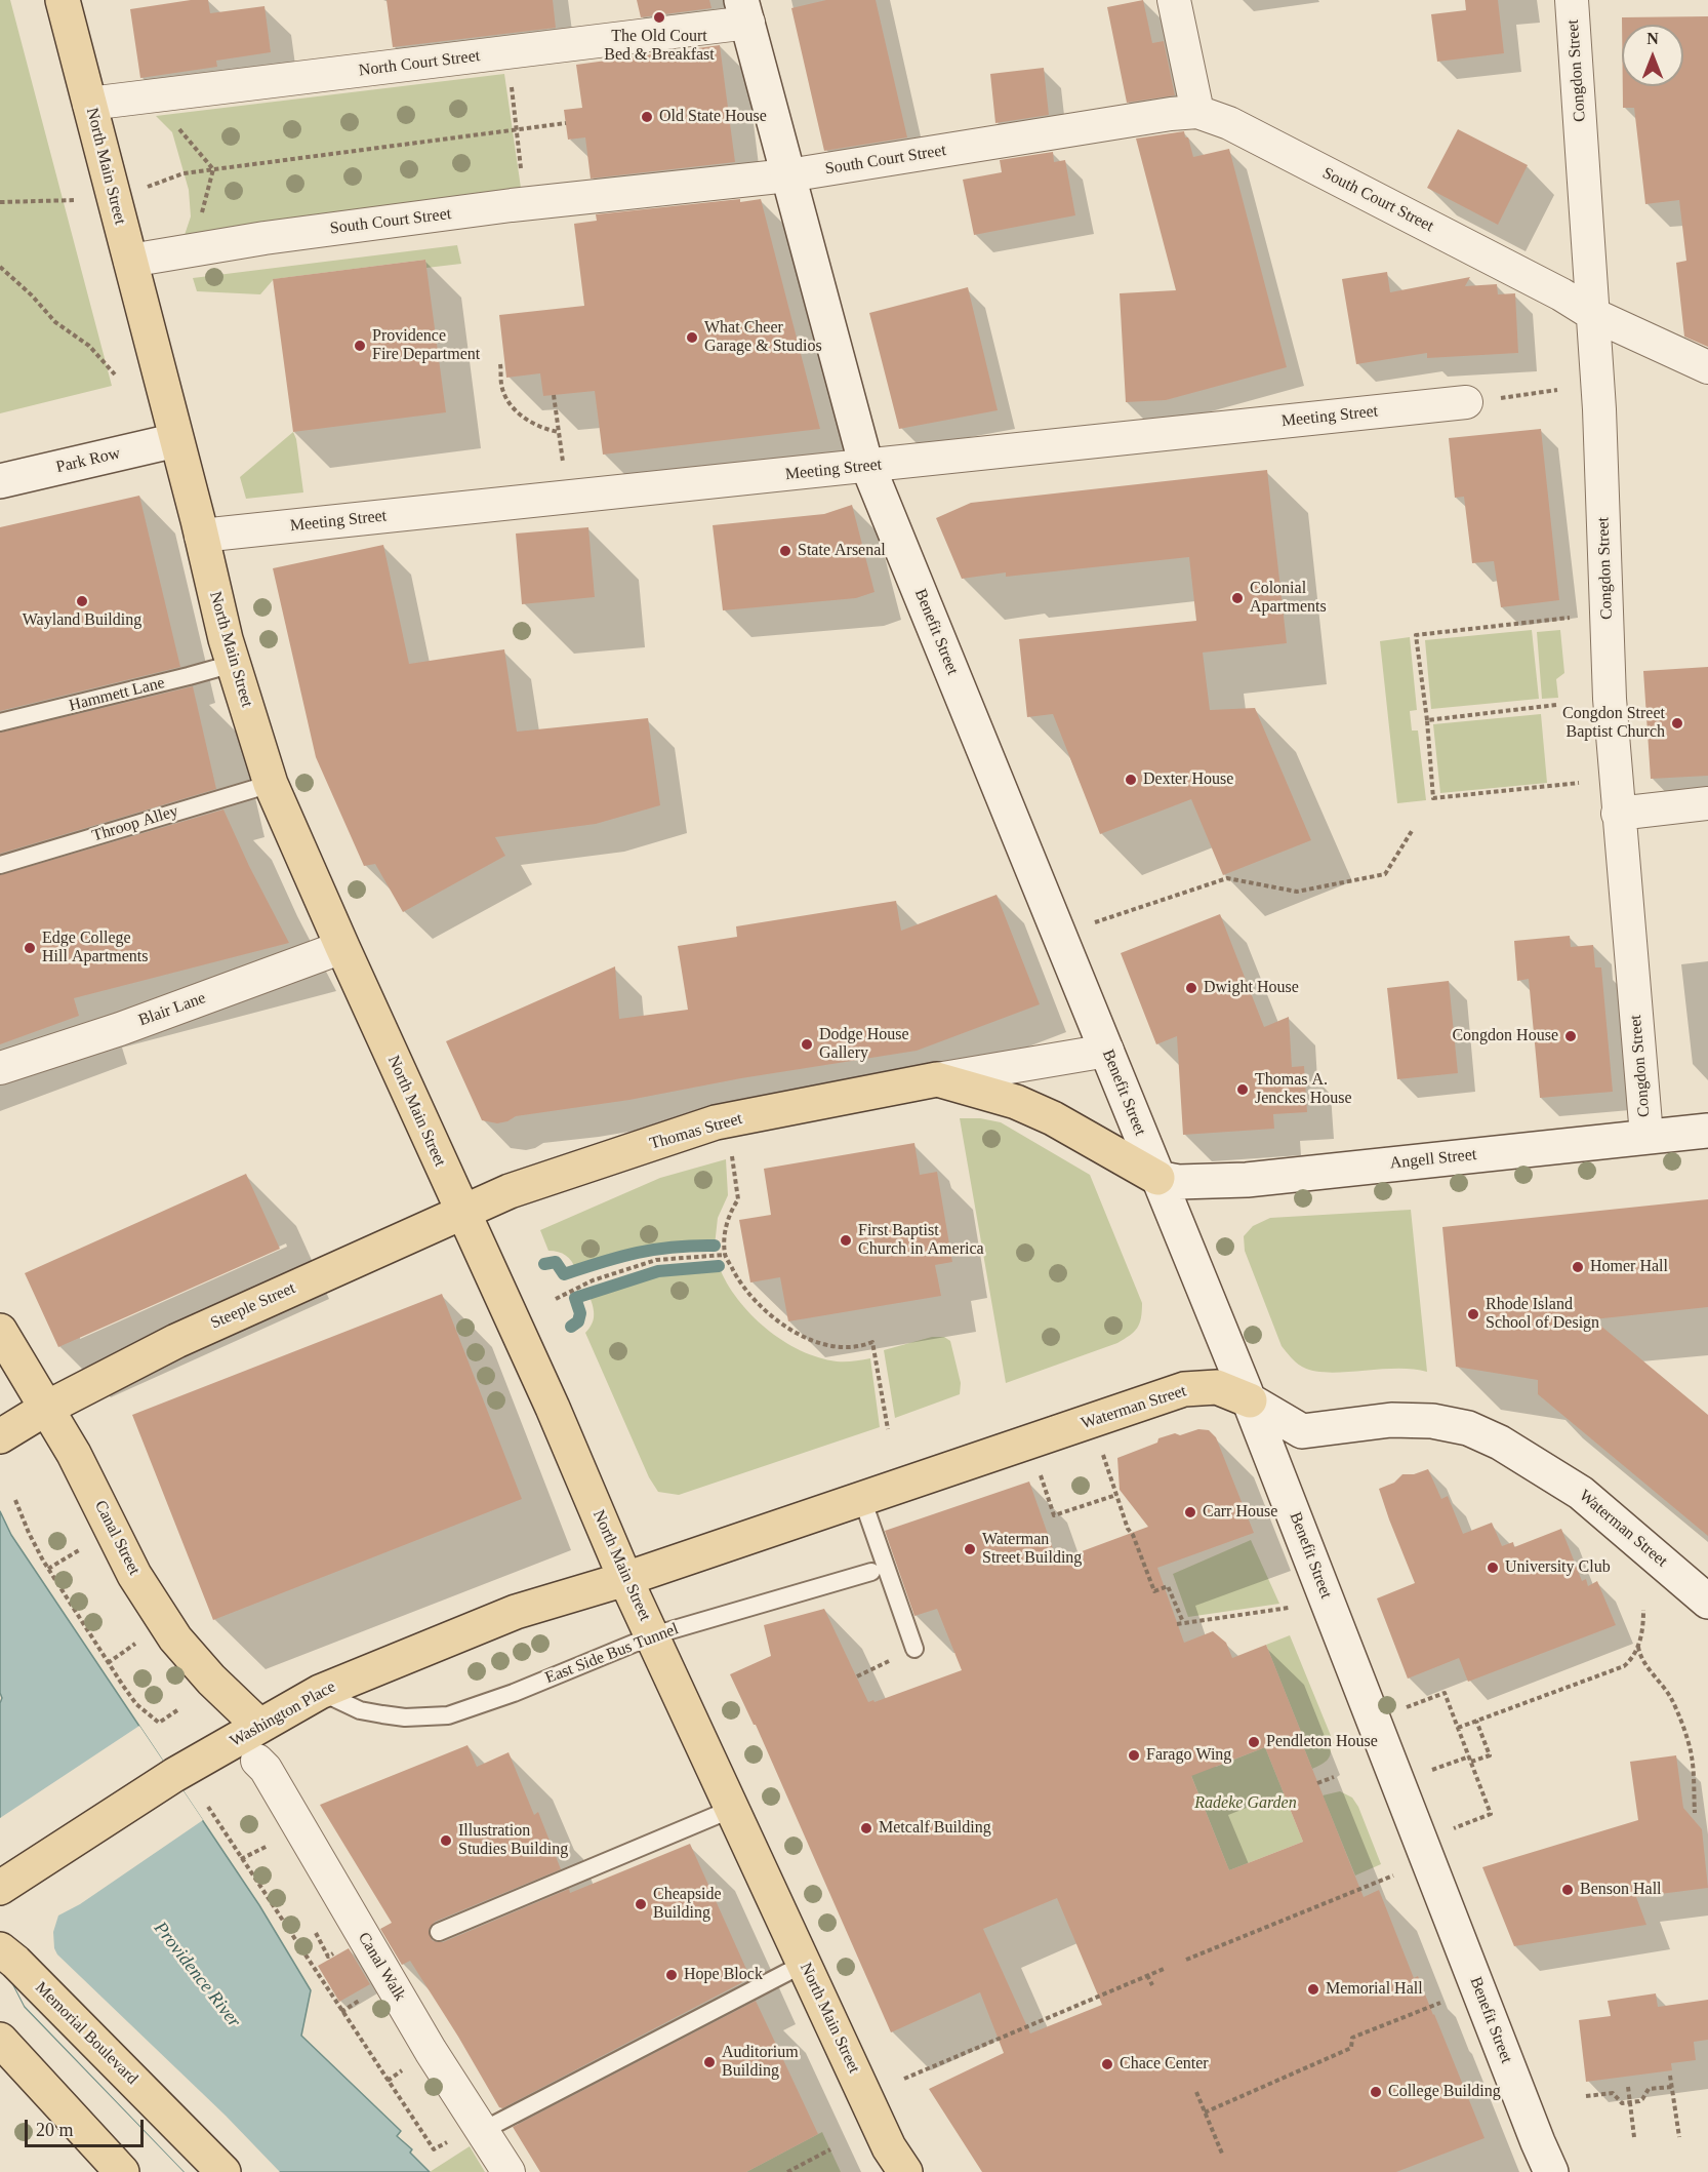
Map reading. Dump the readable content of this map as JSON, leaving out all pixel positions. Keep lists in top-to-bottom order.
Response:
{
  "streets": {
    "main road": [
      "North Main Street",
      "Thomas Street",
      "Steeple Street",
      "Waterman Street",
      "Canal Street",
      "Washington Place",
      "Memorial Boulevard"
    ],
    "street": [
      "North Court Street",
      "Congdon Street",
      "South Court Street",
      "Meeting Street",
      "Park Row",
      "Benefit Street",
      "Blair Lane",
      "Angell Street",
      "Canal Walk"
    ],
    "lane": ["Hammett Lane", "Throop Alley", "East Side Bus Tunnel"]
  },
  "crossings": [
    ["North Court Street", "North Main Street"],
    ["North Court Street", "Benefit Street"],
    ["Congdon Street", "South Court Street"],
    ["Congdon Street", "Angell Street"],
    ["South Court Street", "North Main Street"],
    ["South Court Street", "Benefit Street"],
    ["North Main Street", "Meeting Street"],
    ["North Main Street", "Park Row"],
    ["North Main Street", "Hammett Lane"],
    ["North Main Street", "Throop Alley"],
    ["North Main Street", "Blair Lane"],
    ["North Main Street", "Thomas Street"],
    ["North Main Street", "Steeple Street"],
    ["North Main Street", "Waterman Street"],
    ["North Main Street", "East Side Bus Tunnel"],
    ["North Main Street", "Washington Place"],
    ["Meeting Street", "Benefit Street"],
    ["Benefit Street", "Thomas Street"],
    ["Benefit Street", "Angell Street"],
    ["Benefit Street", "Waterman Street"],
    ["Thomas Street", "Angell Street"],
    ["Thomas Street", "Steeple Street"],
    ["Steeple Street", "Canal Street"],
    ["Waterman Street", "Washington Place"],
    ["Canal Street", "Washington Place"],
    ["East Side Bus Tunnel", "Washington Place"]
  ],
  "water": ["Providence River"],
  "parks": ["Radeke Garden"],
  "places": [
    "The Old Court Bed & Breakfast",
    "Old State House",
    "What Cheer Garage & Studios",
    "Providence Fire Department",
    "State Arsenal",
    "Colonial Apartments",
    "Wayland Building",
    "Congdon Street Baptist Church",
    "Dexter House",
    "Edge College Hill Apartments",
    "Dwight House",
    "Congdon House",
    "Dodge House Gallery",
    "Thomas A. Jenckes House",
    "First Baptist Church in America",
    "Homer Hall",
    "Rhode Island School of Design",
    "Carr House",
    "Waterman Street Building",
    "University Club",
    "Pendleton House",
    "Farago Wing",
    "Metcalf Building",
    "Illustration Studies Building",
    "Benson Hall",
    "Cheapside Building",
    "Hope Block",
    "Memorial Hall",
    "Auditorium Building",
    "Chace Center",
    "College Building"
  ],
  "scale_bar": "20 m",
  "north": "top"
}
